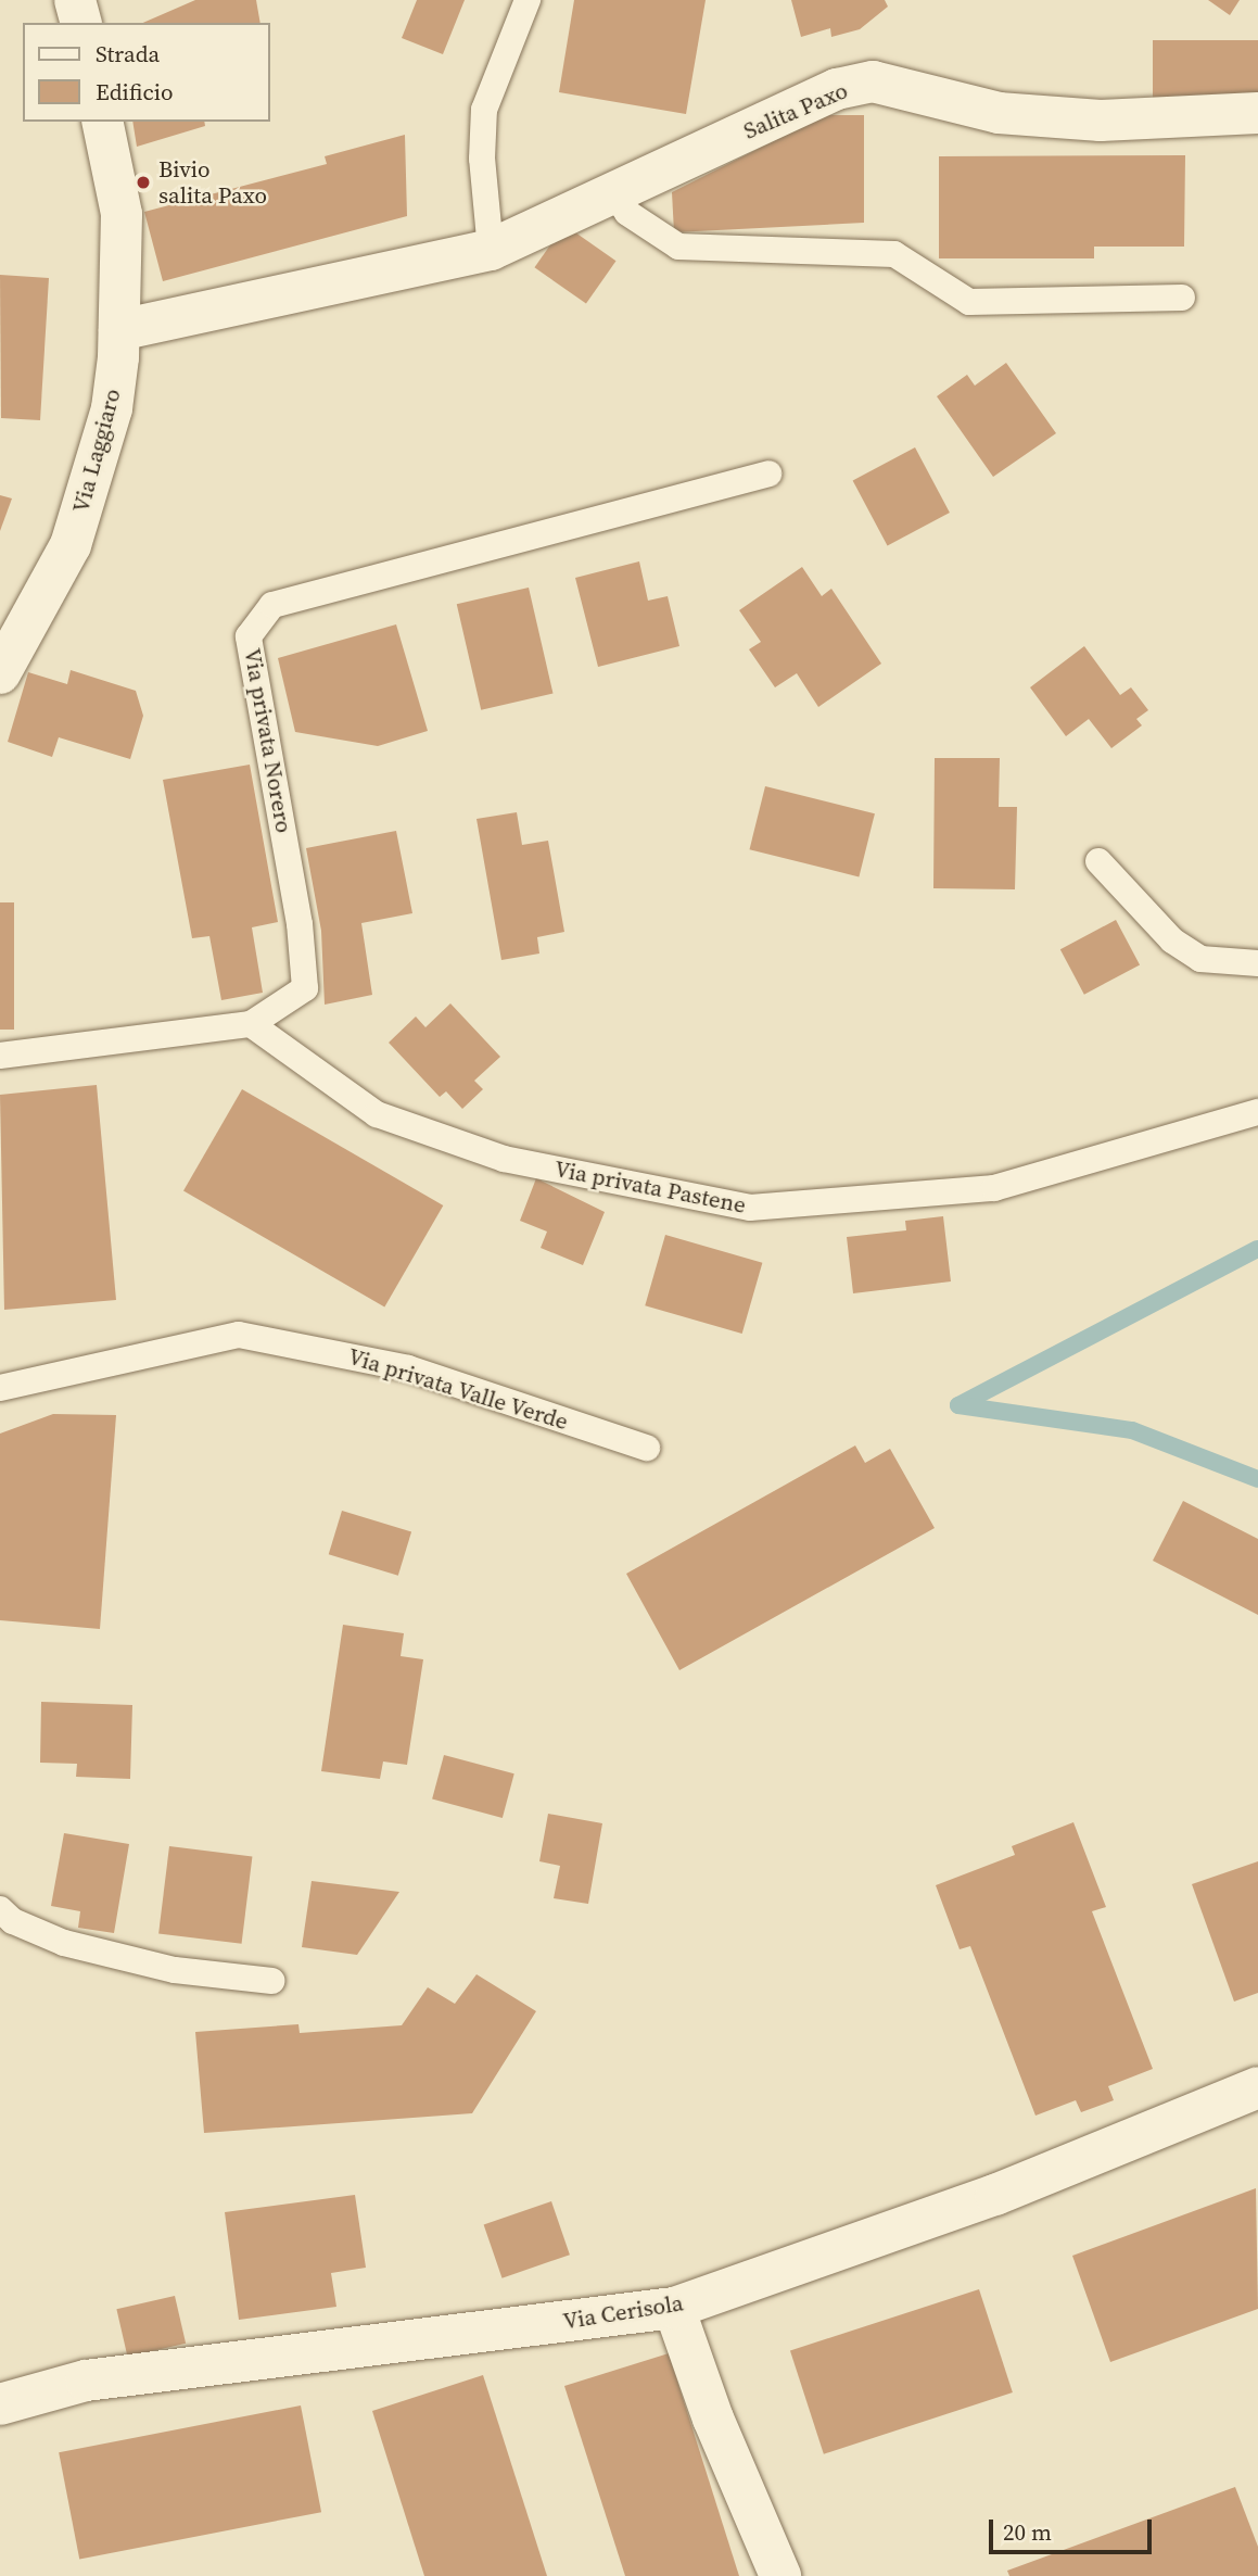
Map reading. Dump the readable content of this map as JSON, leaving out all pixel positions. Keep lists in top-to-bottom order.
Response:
{
  "streets": {
    "street": ["Salita Paxo", "Via Laggiaro", "Via Cerisola"],
    "lane": ["Via privata Norero", "Via privata Pastene", "Via privata Valle Verde"]
  },
  "crossings": [
    ["Salita Paxo", "Via Laggiaro"],
    ["Via privata Norero", "Via privata Pastene"]
  ],
  "places": ["Bivio salita Paxo"],
  "legend": ["Strada", "Edificio"],
  "scale_bar": "20 m"
}
